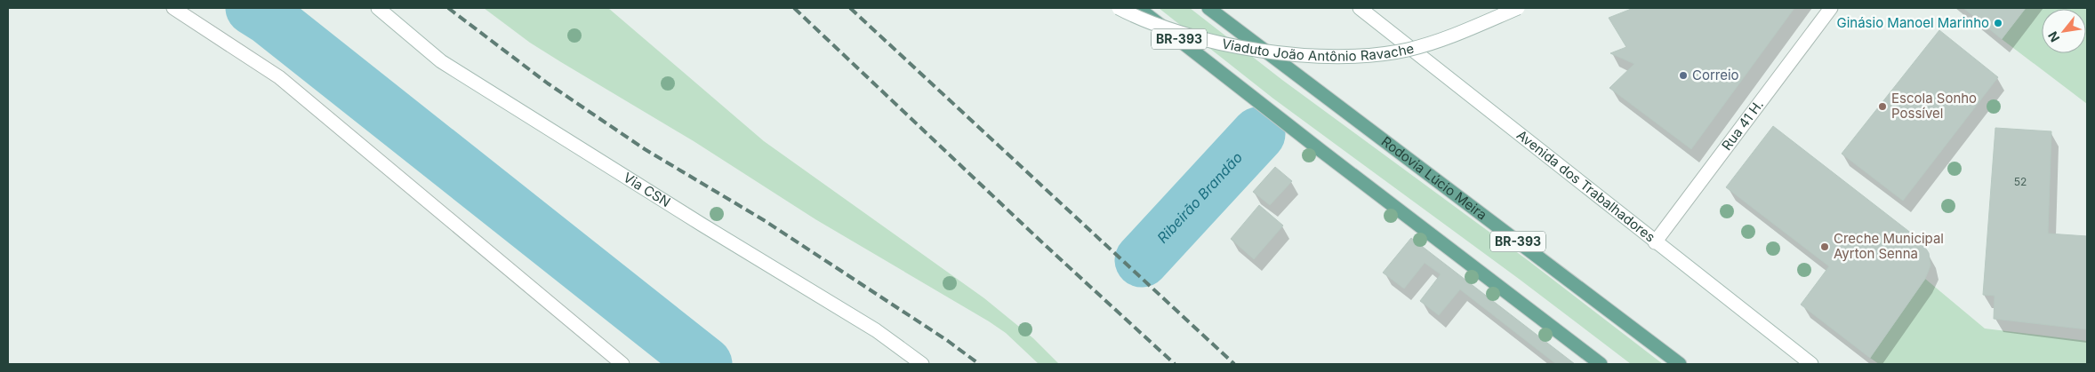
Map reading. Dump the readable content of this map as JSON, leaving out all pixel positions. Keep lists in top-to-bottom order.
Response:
{
  "streets": {
    "main road": ["BR-393", "Rodovia Lúcio Meira"],
    "street": [
      "Viaduto João Antônio Ravache",
      "Rua 41 H.",
      "Avenida dos Trabalhadores",
      "Via CSN"
    ]
  },
  "crossings": [
    ["Rua 41 H.", "Avenida dos Trabalhadores"]
  ],
  "water": ["Ribeirão Brandão"],
  "places": [
    "Ginásio Manoel Marinho",
    "Correio",
    "Escola Sonho Possível",
    "Creche Municipal Ayrton Senna"
  ],
  "house_numbers": ["52"],
  "north": "bottom left"
}
